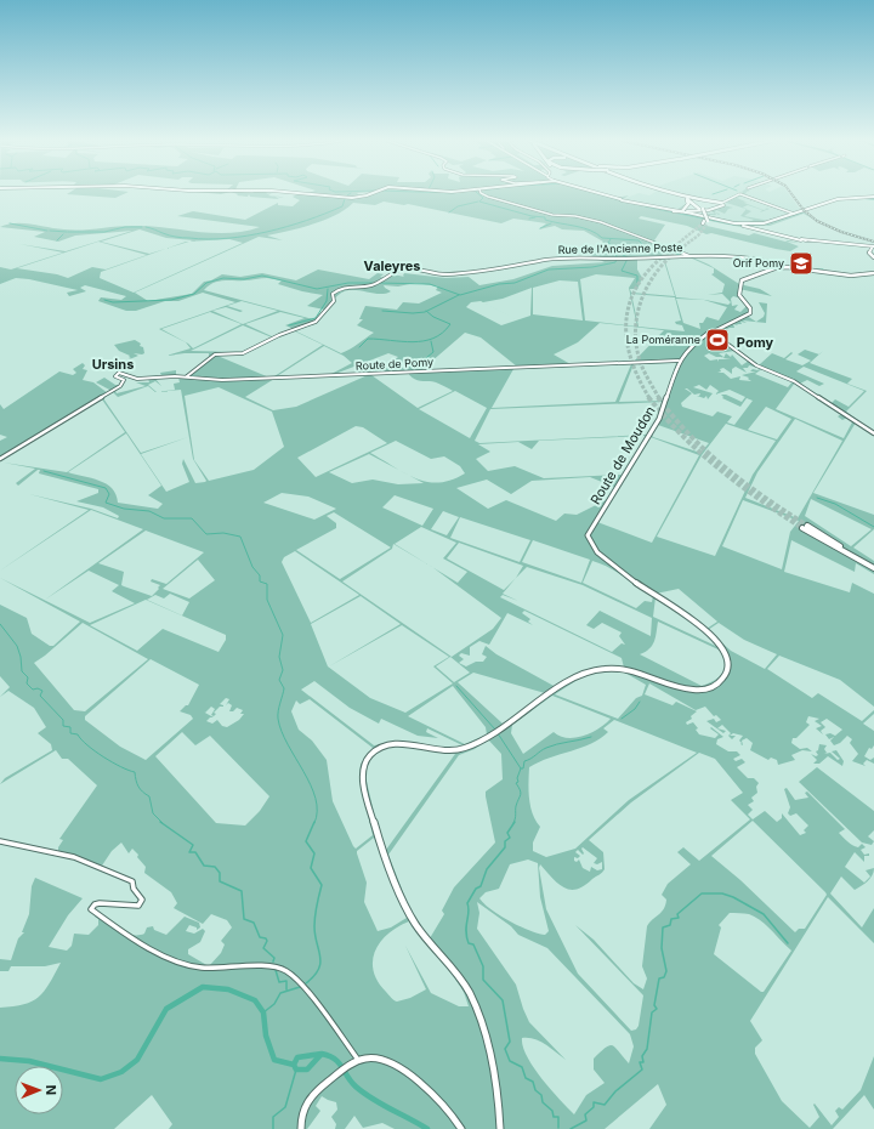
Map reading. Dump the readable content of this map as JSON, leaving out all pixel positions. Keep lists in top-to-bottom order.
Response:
{
  "streets": {
    "main road": ["Route de Moudon"],
    "street": ["Rue de l'Ancienne Poste", "Route de Pomy"]
  },
  "crossings": [
    ["Rue de l'Ancienne Poste", "Route de Pomy"],
    ["Route de Pomy", "Route de Moudon"]
  ],
  "districts": ["Valeyres", "Pomy", "Ursins"],
  "places": {
    "school or university": ["Orif Pomy"],
    "sports": ["La Poméranne"]
  },
  "north": "right"
}
